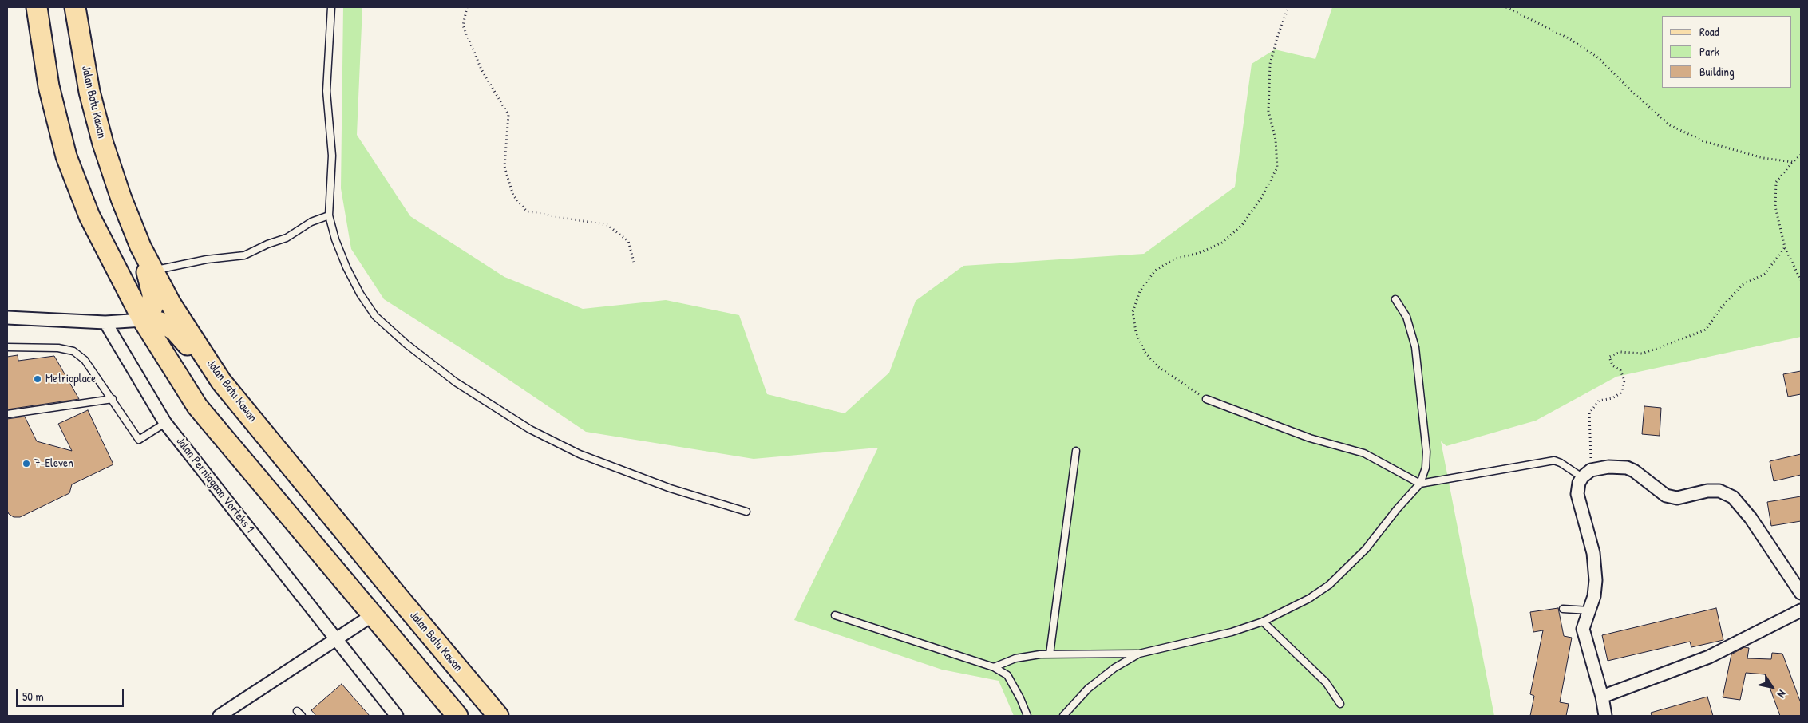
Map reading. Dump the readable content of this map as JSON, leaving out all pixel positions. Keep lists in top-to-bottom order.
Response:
{
  "streets": {
    "main road": ["Jalan Batu Kawan"],
    "street": ["Jalan Perniagaan Vorteks 1"]
  },
  "places": ["Metrioplace", "7-Eleven"],
  "legend": ["Road", "Park", "Building"],
  "scale_bar": "50 m",
  "north": "bottom right"
}
